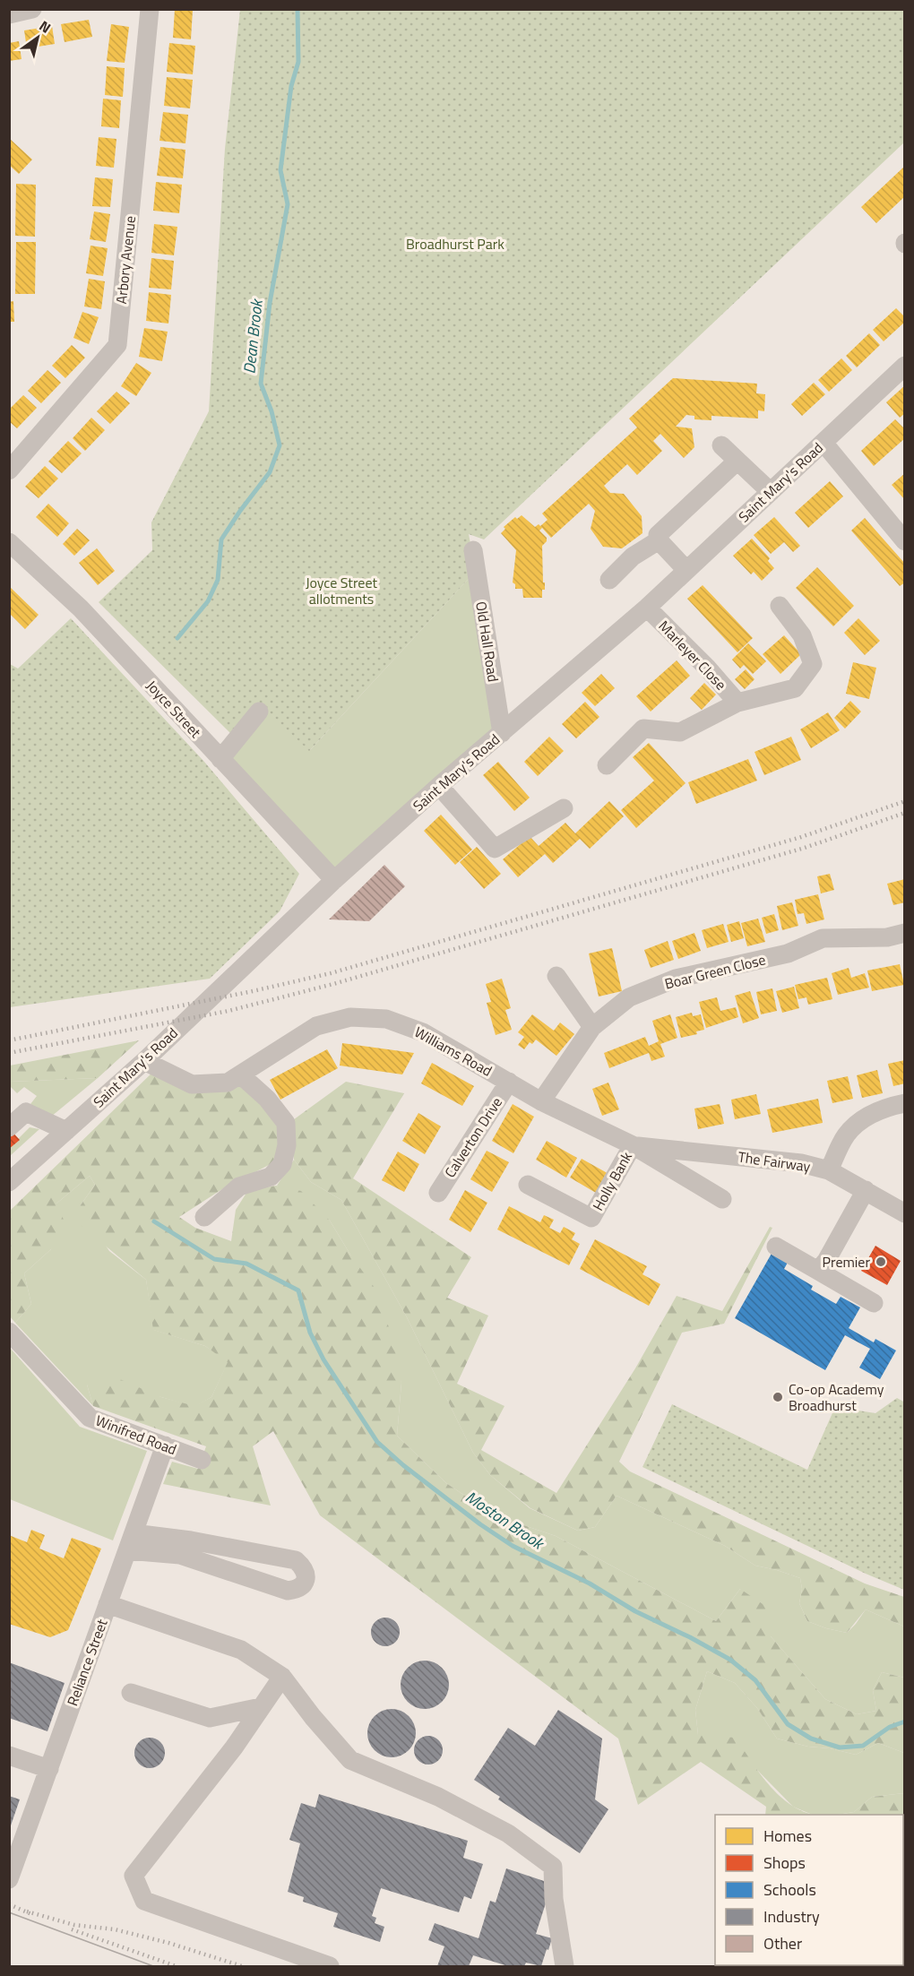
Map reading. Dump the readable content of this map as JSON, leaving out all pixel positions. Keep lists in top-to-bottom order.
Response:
{
  "streets": {
    "street": [
      "Arbory Avenue",
      "Saint Mary's Road",
      "Old Hall Road",
      "Marleyer Close",
      "Joyce Street",
      "Boar Green Close",
      "Williams Road",
      "Calverton Drive",
      "The Fairway",
      "Holly Bank",
      "Winifred Road",
      "Reliance Street"
    ]
  },
  "crossings": [
    ["Saint Mary's Road", "Old Hall Road"],
    ["Saint Mary's Road", "Marleyer Close"],
    ["Saint Mary's Road", "Joyce Street"],
    ["Saint Mary's Road", "Williams Road"],
    ["Boar Green Close", "Williams Road"],
    ["Williams Road", "Calverton Drive"],
    ["Williams Road", "The Fairway"],
    ["Williams Road", "Holly Bank"],
    ["The Fairway", "Holly Bank"],
    ["Winifred Road", "Reliance Street"]
  ],
  "water": ["Dean Brook", "Moston Brook"],
  "parks": ["Broadhurst Park", "Joyce Street allotments"],
  "places": ["Premier", "Co-op Academy Broadhurst"],
  "legend": [
    "Homes",
    "Shops",
    "Schools",
    "Industry",
    "Other"
  ],
  "north": "top right"
}
